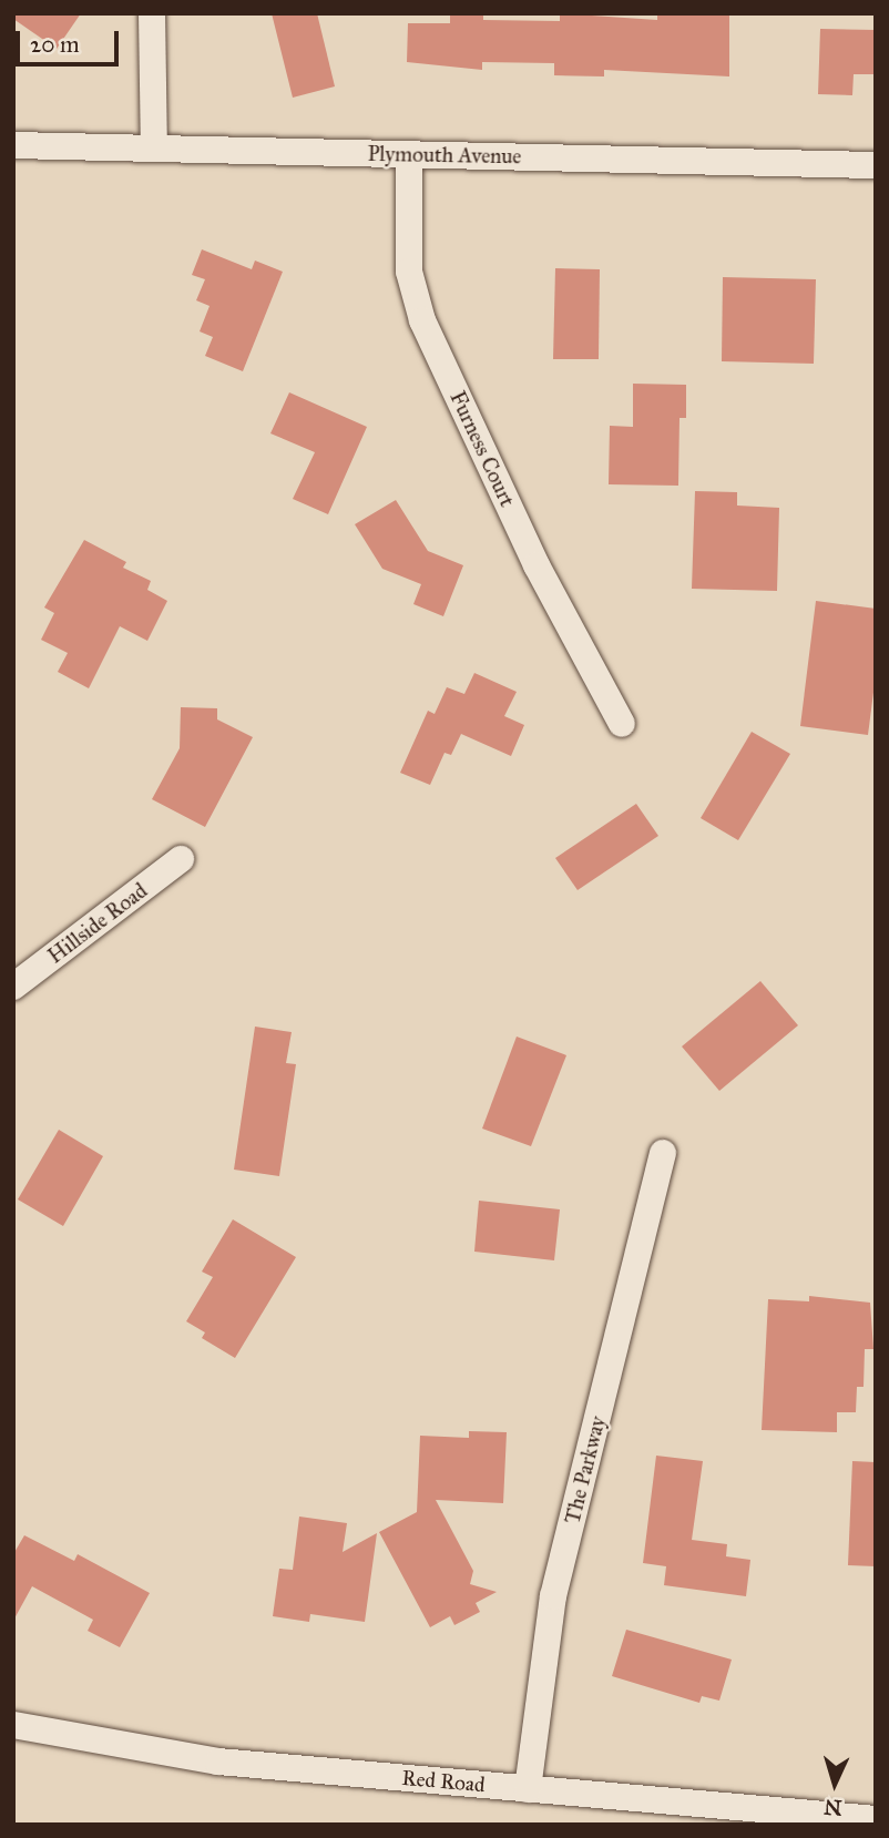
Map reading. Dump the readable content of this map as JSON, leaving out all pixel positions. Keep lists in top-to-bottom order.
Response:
{
  "streets": {
    "street": [
      "Plymouth Avenue",
      "Furness Court",
      "Hillside Road",
      "The Parkway",
      "Red Road"
    ]
  },
  "crossings": [
    ["Plymouth Avenue", "Furness Court"],
    ["The Parkway", "Red Road"]
  ],
  "scale_bar": "20 m",
  "north": "bottom"
}
